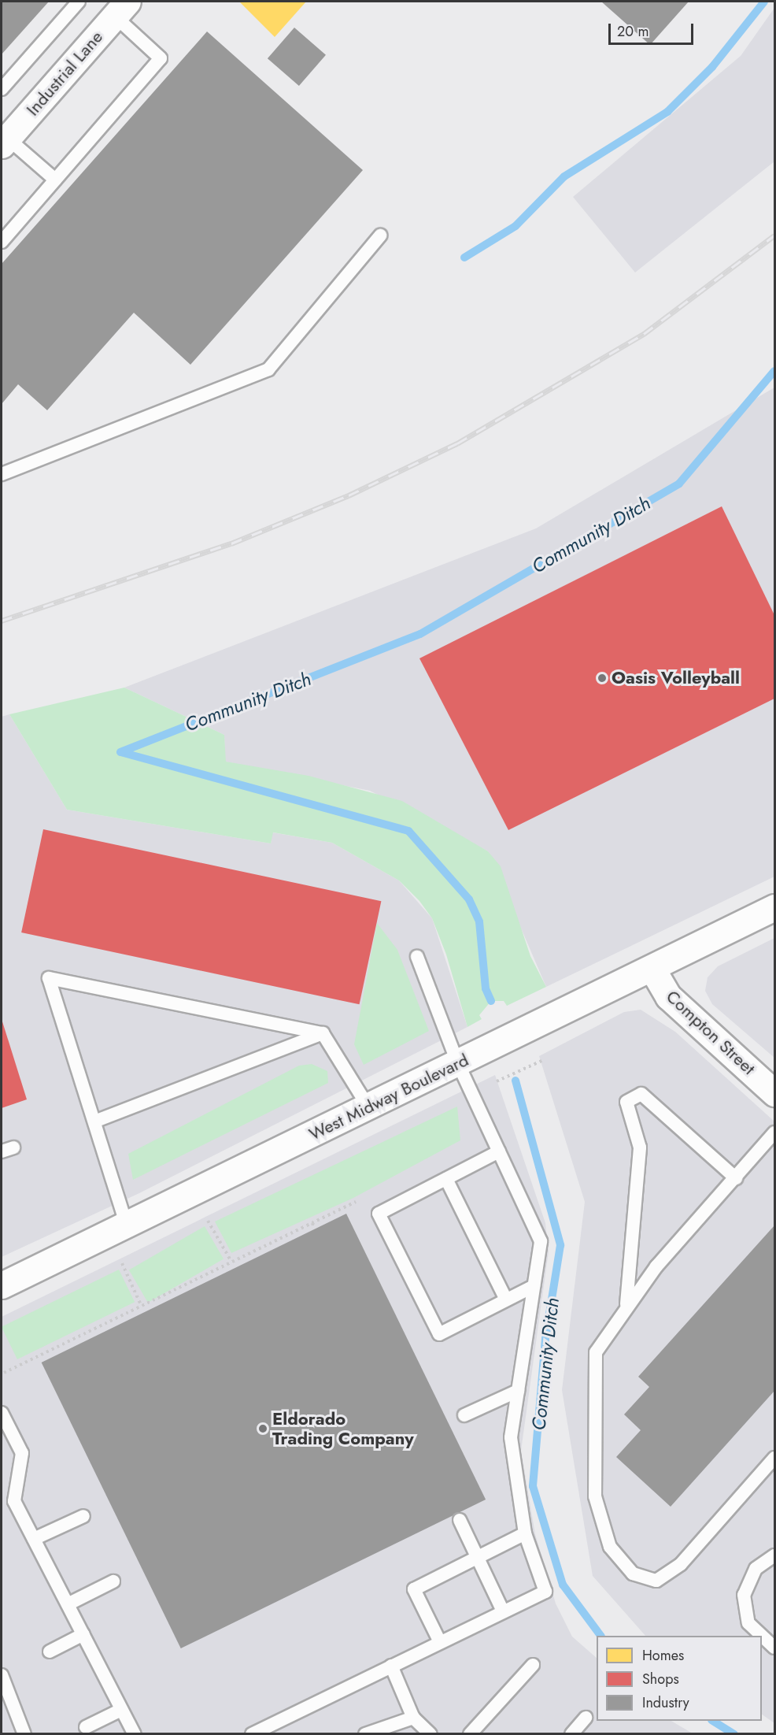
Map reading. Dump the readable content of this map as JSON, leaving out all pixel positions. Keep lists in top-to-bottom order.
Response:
{
  "streets": {
    "street": ["Industrial Lane", "Compton Street", "West Midway Boulevard"]
  },
  "crossings": [
    ["Compton Street", "West Midway Boulevard"]
  ],
  "water": ["Community Ditch"],
  "places": ["Oasis Volleyball", "Eldorado Trading Company"],
  "legend": ["Homes", "Shops", "Industry"],
  "scale_bar": "20 m"
}
